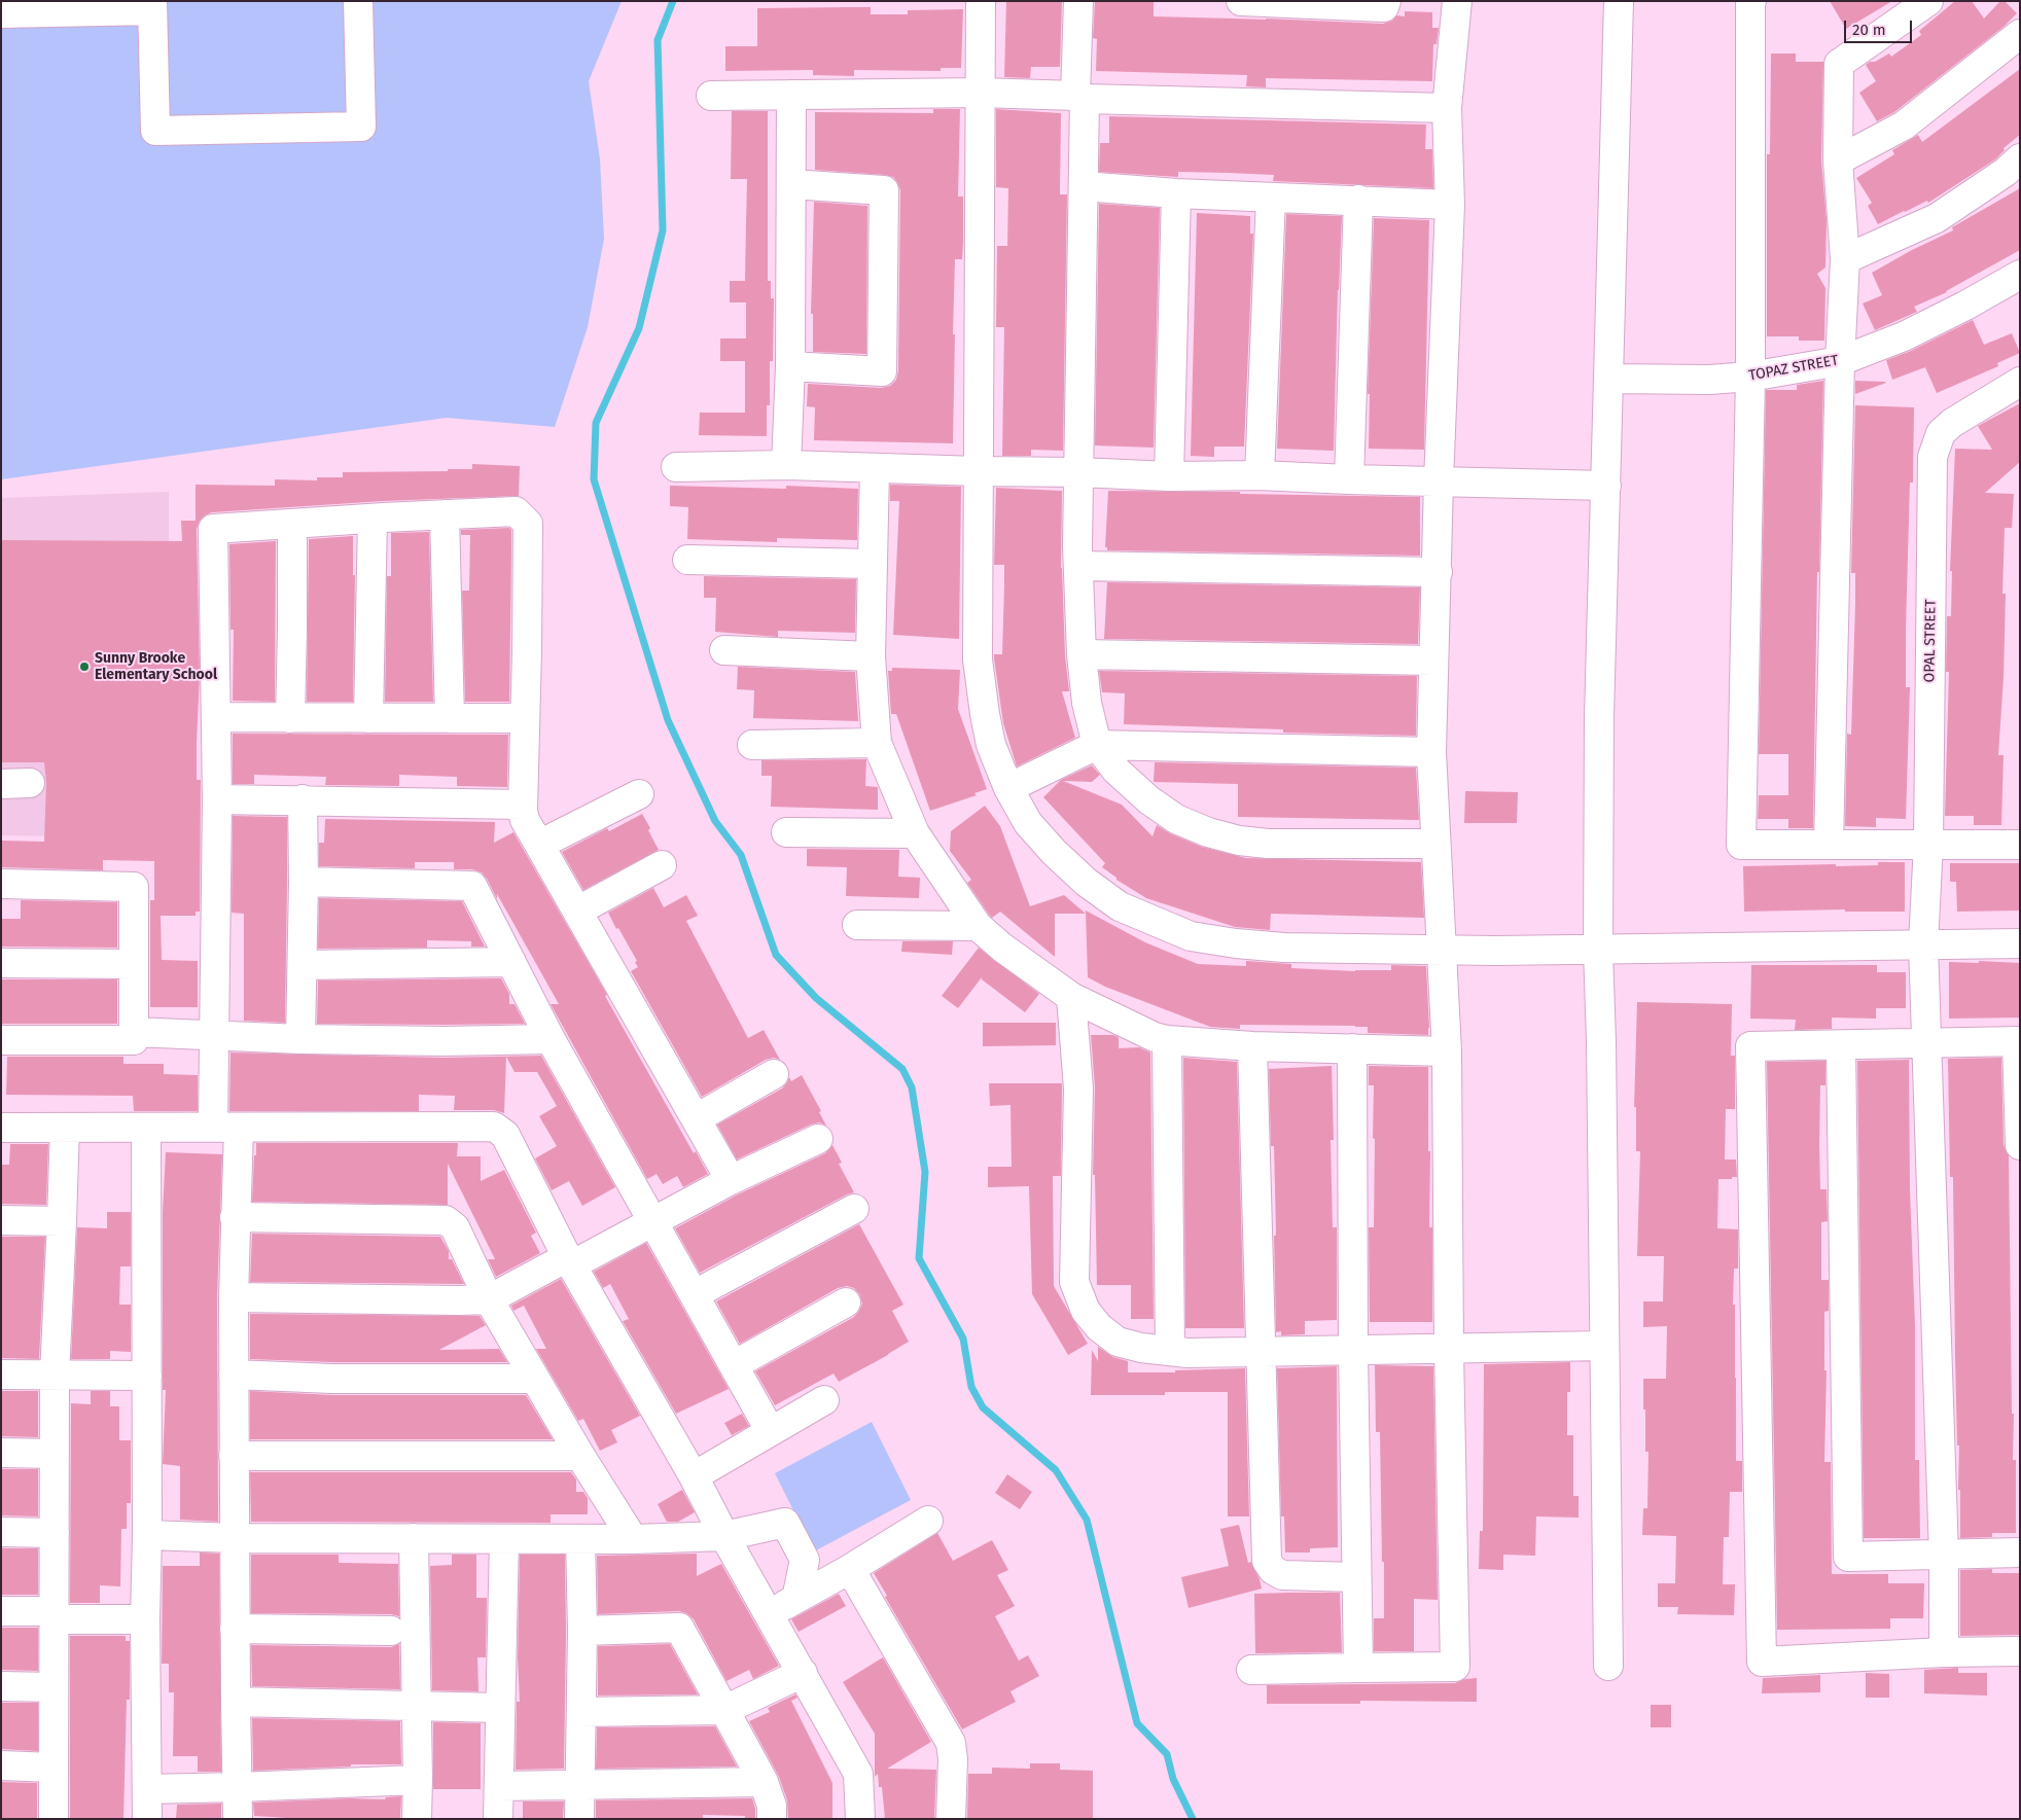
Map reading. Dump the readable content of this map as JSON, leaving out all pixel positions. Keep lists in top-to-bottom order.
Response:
{
  "streets": {
    "street": ["TOPAZ STREET", "OPAL STREET"]
  },
  "places": ["Sunny Brooke Elementary School"],
  "scale_bar": "20 m"
}
